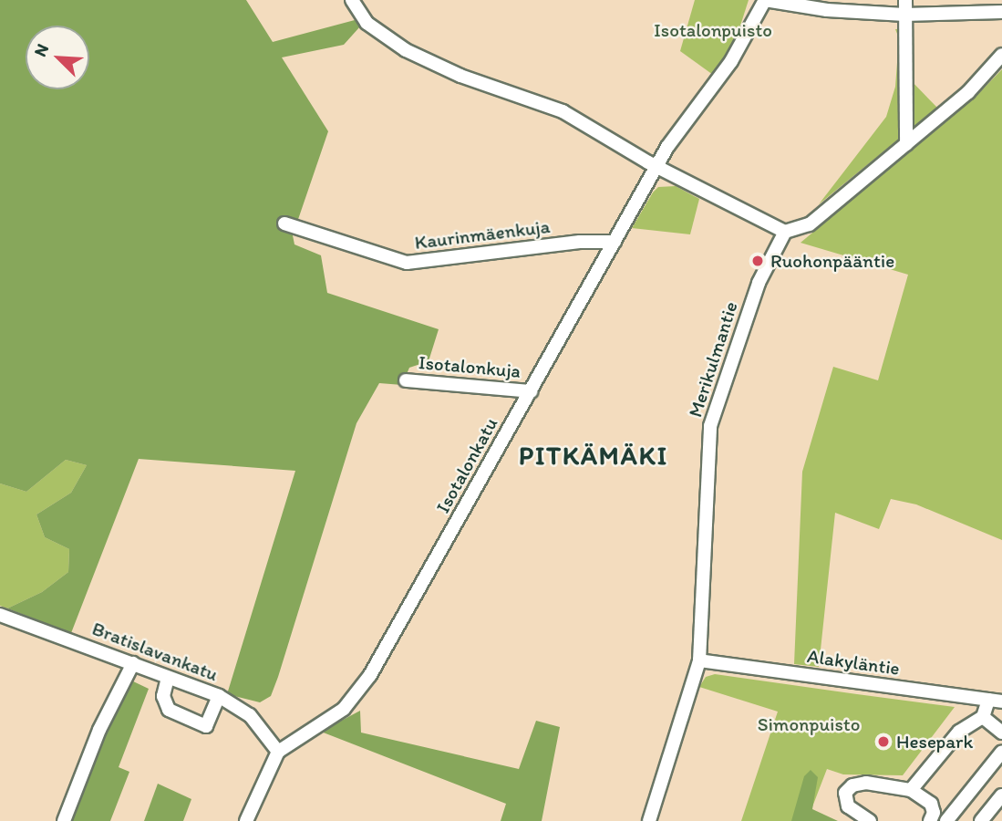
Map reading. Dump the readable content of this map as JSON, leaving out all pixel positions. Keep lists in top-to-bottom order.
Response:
{
  "streets": {
    "street": [
      "Kaurinmäenkuja",
      "Merikulmantie",
      "Isotalonkuja",
      "Isotalonkatu",
      "Bratislavankatu",
      "Alakyläntie"
    ]
  },
  "crossings": [
    ["Kaurinmäenkuja", "Isotalonkatu"],
    ["Merikulmantie", "Alakyläntie"],
    ["Isotalonkuja", "Isotalonkatu"],
    ["Isotalonkatu", "Bratislavankatu"]
  ],
  "districts": ["PITKÄMÄKI"],
  "parks": ["Isotalonpuisto", "Simonpuisto"],
  "places": ["Ruohonpääntie", "Hesepark"],
  "north": "top left"
}
